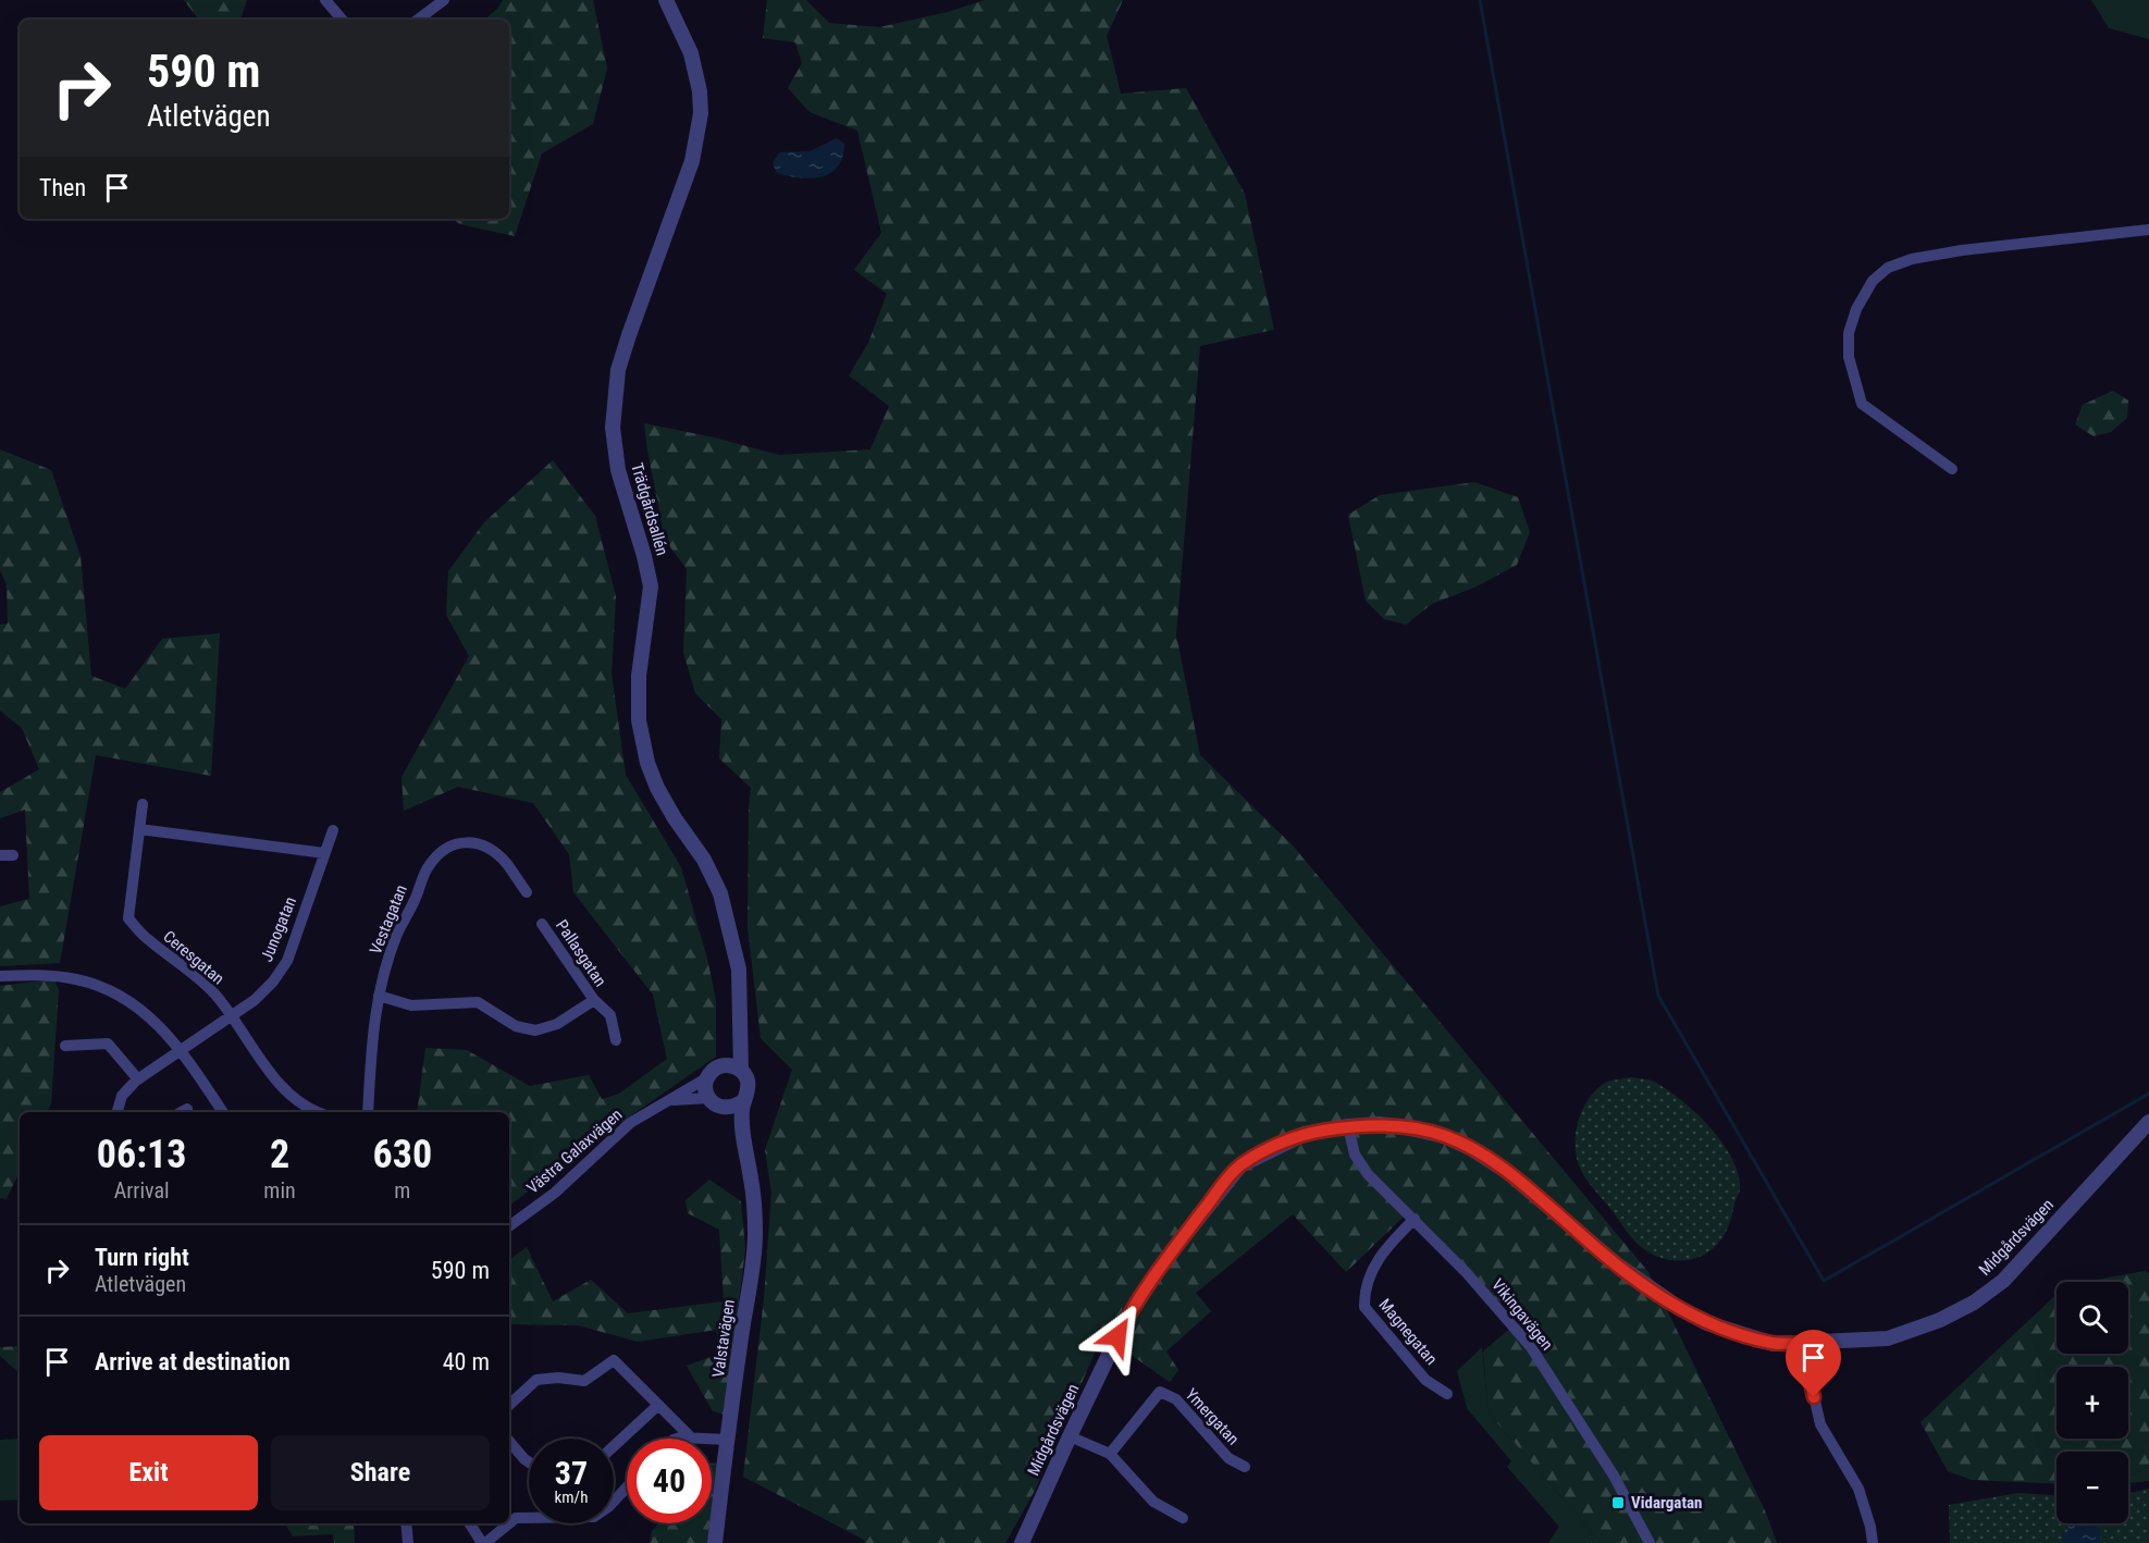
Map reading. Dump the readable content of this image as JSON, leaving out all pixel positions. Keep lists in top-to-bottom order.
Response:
{
  "streets": {
    "street": [
      "Trädgårdsallén",
      "Vestagatan",
      "Junogatan",
      "Pallasgatan",
      "Ceresgatan",
      "Västra Galaxvägen",
      "Midgårdsvägen",
      "Vikingavägen",
      "Magnegatan",
      "Valstavägen",
      "Ymergatan"
    ]
  },
  "crossings": [
    ["Trädgårdsallén", "Västra Galaxvägen"],
    ["Trädgårdsallén", "Valstavägen"],
    ["Vestagatan", "Pallasgatan"],
    ["Junogatan", "Ceresgatan"],
    ["Västra Galaxvägen", "Valstavägen"],
    ["Midgårdsvägen", "Vikingavägen"],
    ["Vikingavägen", "Magnegatan"]
  ],
  "places": {
    "transit": ["Vidargatan"]
  },
  "page": {
    "turn": ["590 m", "Atletvägen"],
    "then": "Then",
    "eta": [
      "06:13",
      "Arrival",
      "2",
      "min",
      "630",
      "m"
    ],
    "list": [
      {
        "name": "Turn right",
        "note": "Atletvägen",
        "value": "590 m"
      },
      {
        "name": "Arrive at destination",
        "value": "40 m"
      }
    ],
    "map_buttons": ["+", "−"],
    "buttons": ["Exit", "Share"],
    "speed": "37 km/h",
    "limit": "40"
  }
}
